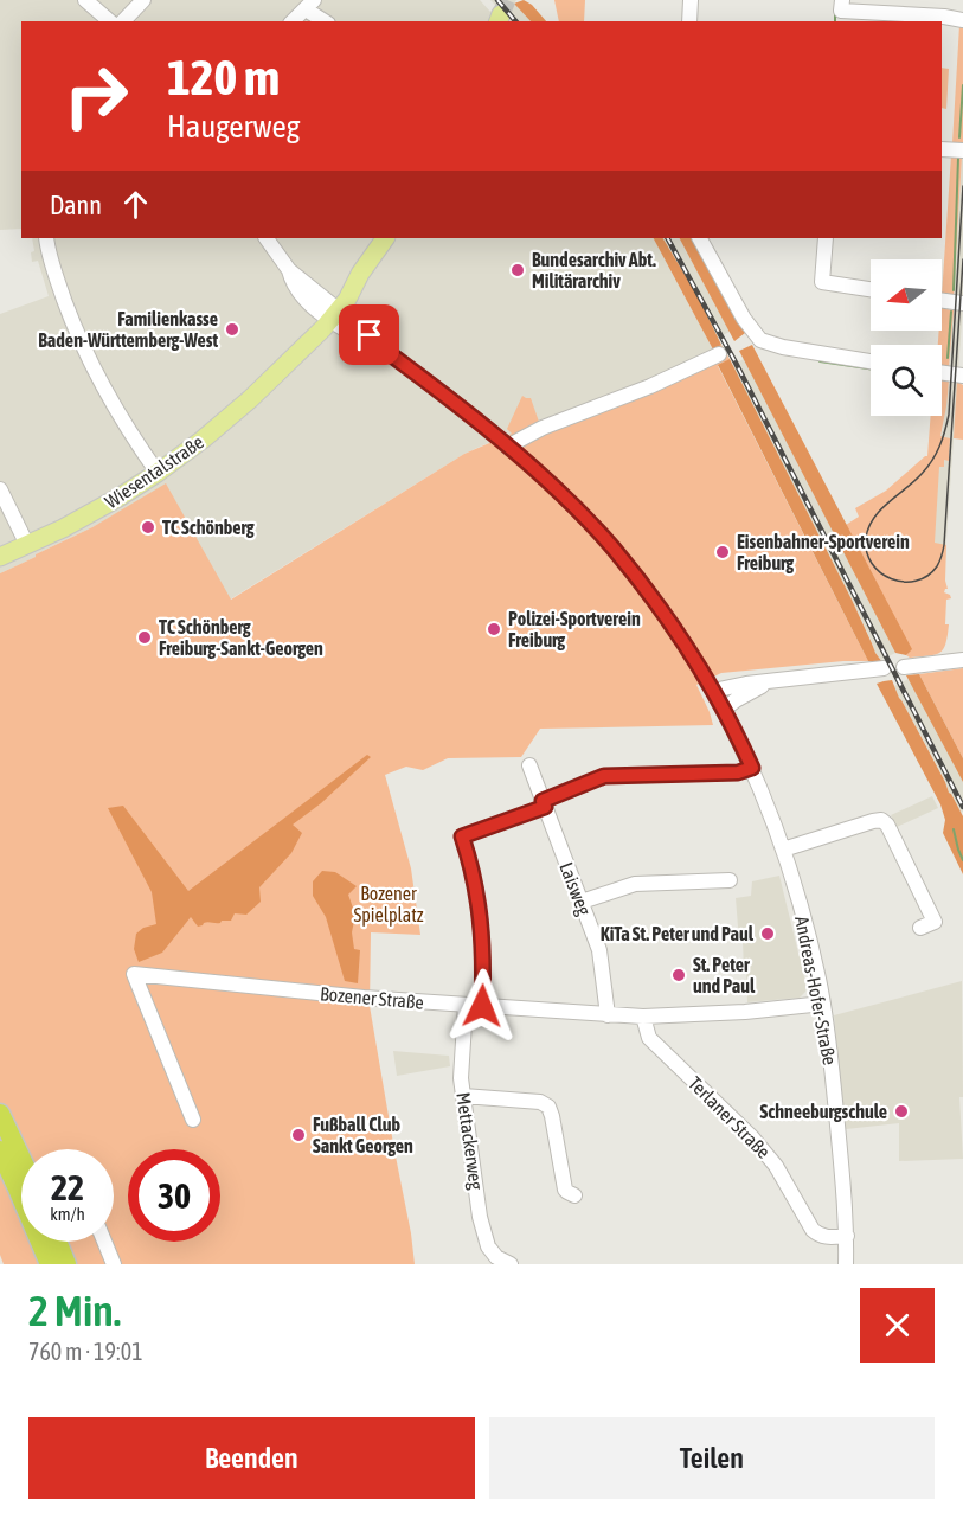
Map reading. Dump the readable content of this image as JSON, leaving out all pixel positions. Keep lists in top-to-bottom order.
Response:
{
  "streets": {
    "main road": ["Wiesentalstraße"],
    "street": [
      "Laisweg",
      "Andreas-Hofer-Straße",
      "Bozener Straße",
      "Terlaner Straße",
      "Mettackerweg"
    ]
  },
  "crossings": [
    ["Wiesentalstraße", "Andreas-Hofer-Straße"],
    ["Laisweg", "Bozener Straße"],
    ["Andreas-Hofer-Straße", "Bozener Straße"],
    ["Andreas-Hofer-Straße", "Terlaner Straße"],
    ["Bozener Straße", "Terlaner Straße"],
    ["Bozener Straße", "Mettackerweg"]
  ],
  "parks": ["Bozener Spielplatz"],
  "places": [
    "Bundesarchiv Abt. Militärarchiv",
    "Familienkasse Baden-Württemberg-West",
    "TC Schönberg",
    "Eisenbahner-Sportverein Freiburg",
    "Polizei-Sportverein Freiburg",
    "TC Schönberg Freiburg-Sankt-Georgen",
    "KiTa St. Peter und Paul",
    "St. Peter und Paul",
    "Schneeburgschule",
    "Fußball Club Sankt Georgen"
  ],
  "north": "left",
  "page": {
    "turn": ["120 m", "Haugerweg"],
    "then": "Dann",
    "speed": "22 km/h",
    "limit": "30",
    "heading": ["2 Min.", "760 m · 19:01"],
    "buttons": ["Beenden", "Teilen"]
  }
}
